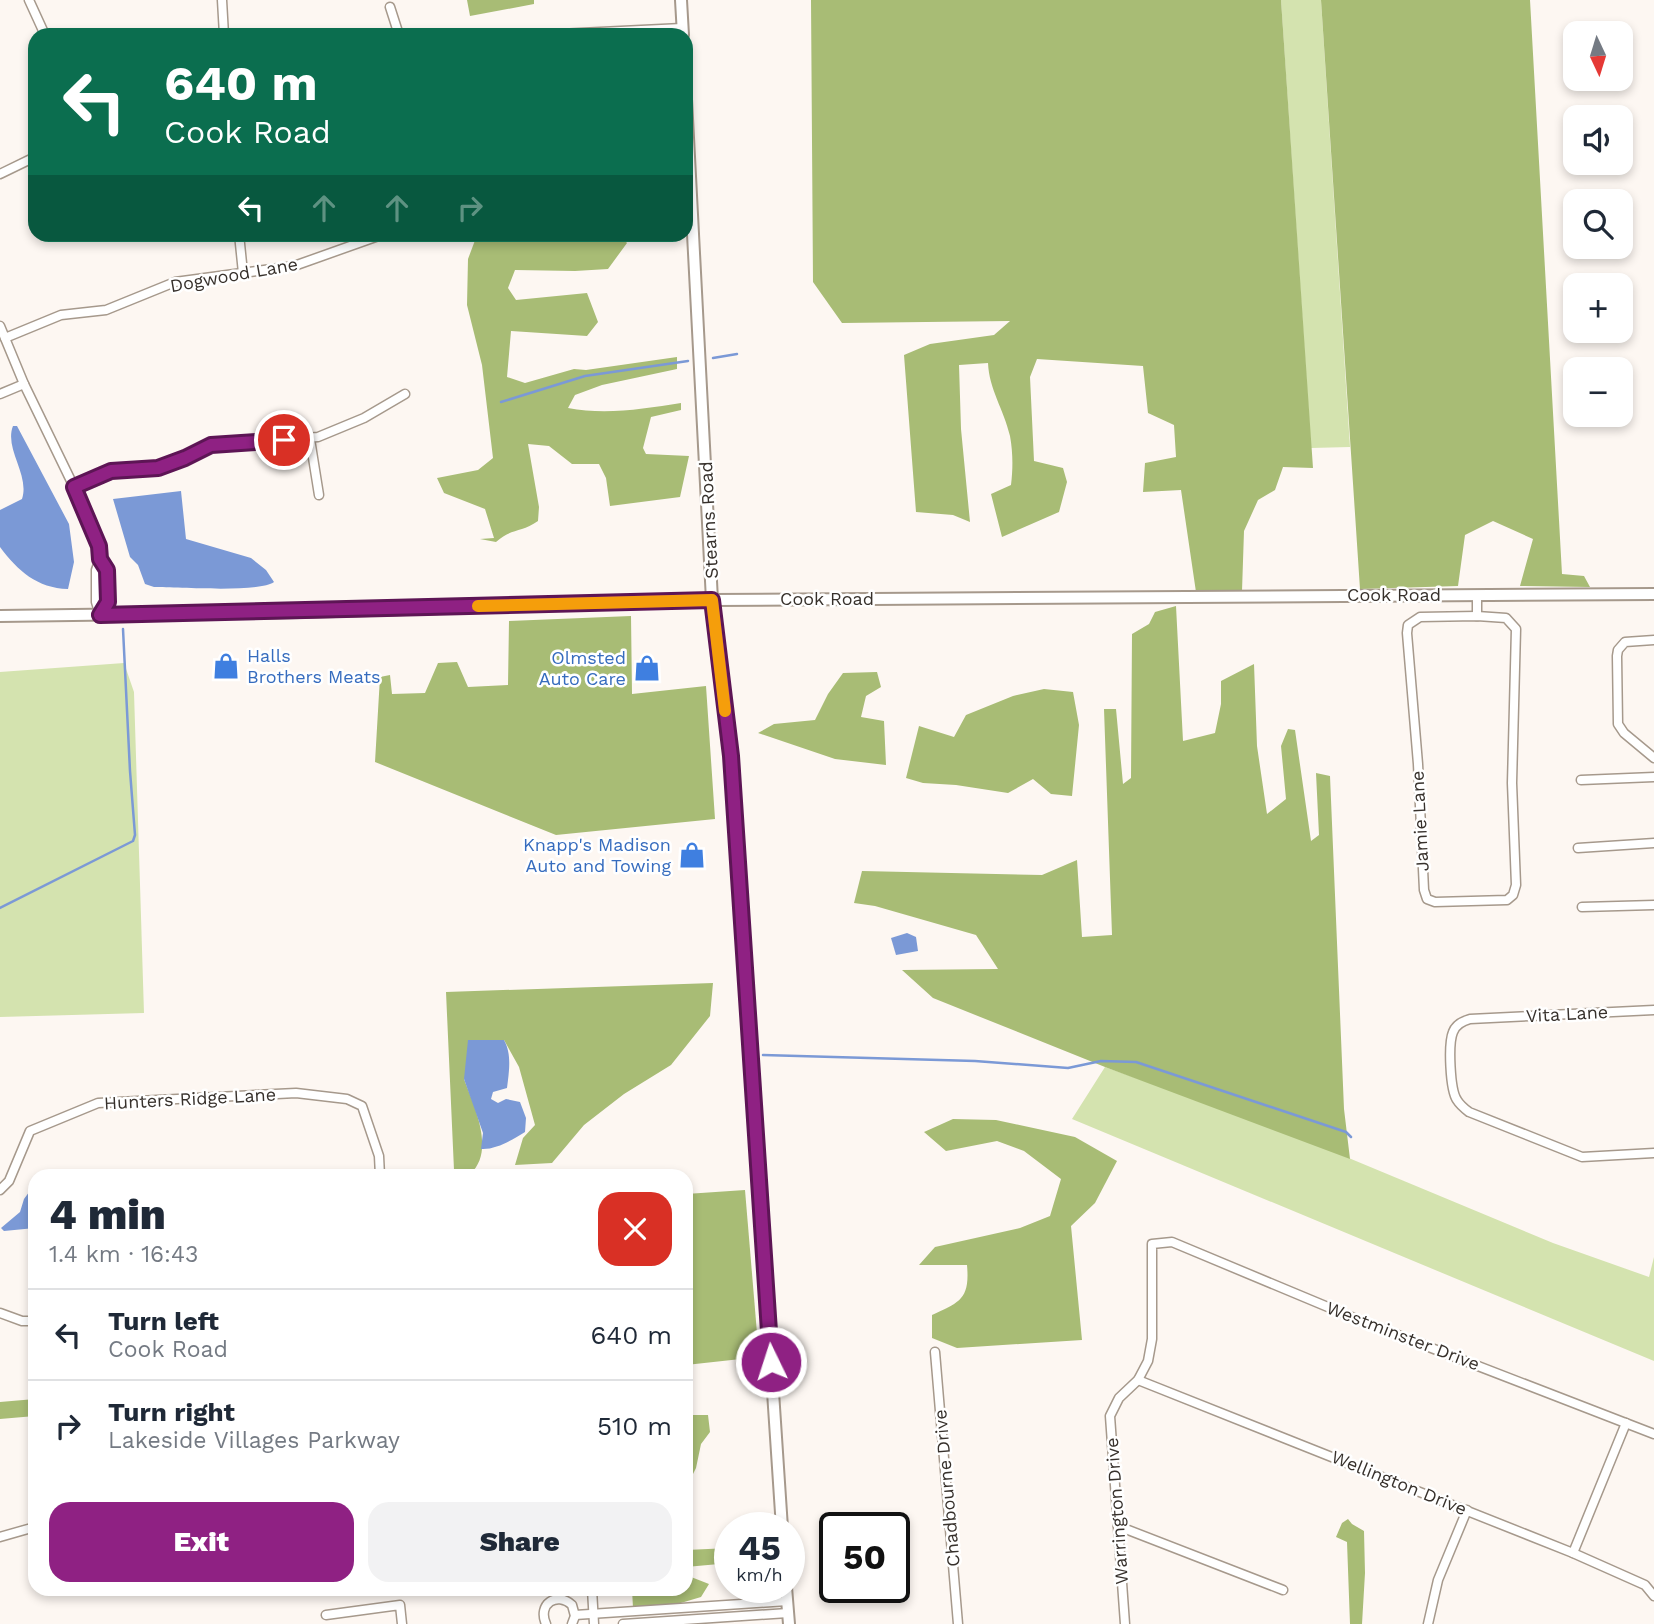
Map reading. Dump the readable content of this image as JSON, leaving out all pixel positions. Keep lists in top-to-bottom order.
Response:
{
  "streets": {
    "street": [
      "Dogwood Lane",
      "Stearns Road",
      "Cook Road",
      "Jamie Lane",
      "Vita Lane",
      "Hunters Ridge Lane",
      "Westminster Drive",
      "Wellington Drive",
      "Chadbourne Drive",
      "Warrington Drive"
    ]
  },
  "crossings": [
    ["Stearns Road", "Cook Road"],
    ["Westminster Drive", "Warrington Drive"],
    ["Wellington Drive", "Warrington Drive"]
  ],
  "places": {
    "shop": ["Halls Brothers Meats", "Olmsted Auto Care", "Knapp's Madison Auto and Towing"]
  },
  "north": "bottom",
  "page": {
    "map_buttons": ["+", "−"],
    "turn": ["640 m", "Cook Road"],
    "heading": ["4 min", "1.4 km · 16:43"],
    "list": [
      {
        "name": "Turn left",
        "note": "Cook Road",
        "value": "640 m"
      },
      {
        "name": "Turn right",
        "note": "Lakeside Villages Parkway",
        "value": "510 m"
      }
    ],
    "buttons": ["Exit", "Share"],
    "speed": "45 km/h",
    "limit": "50"
  }
}
